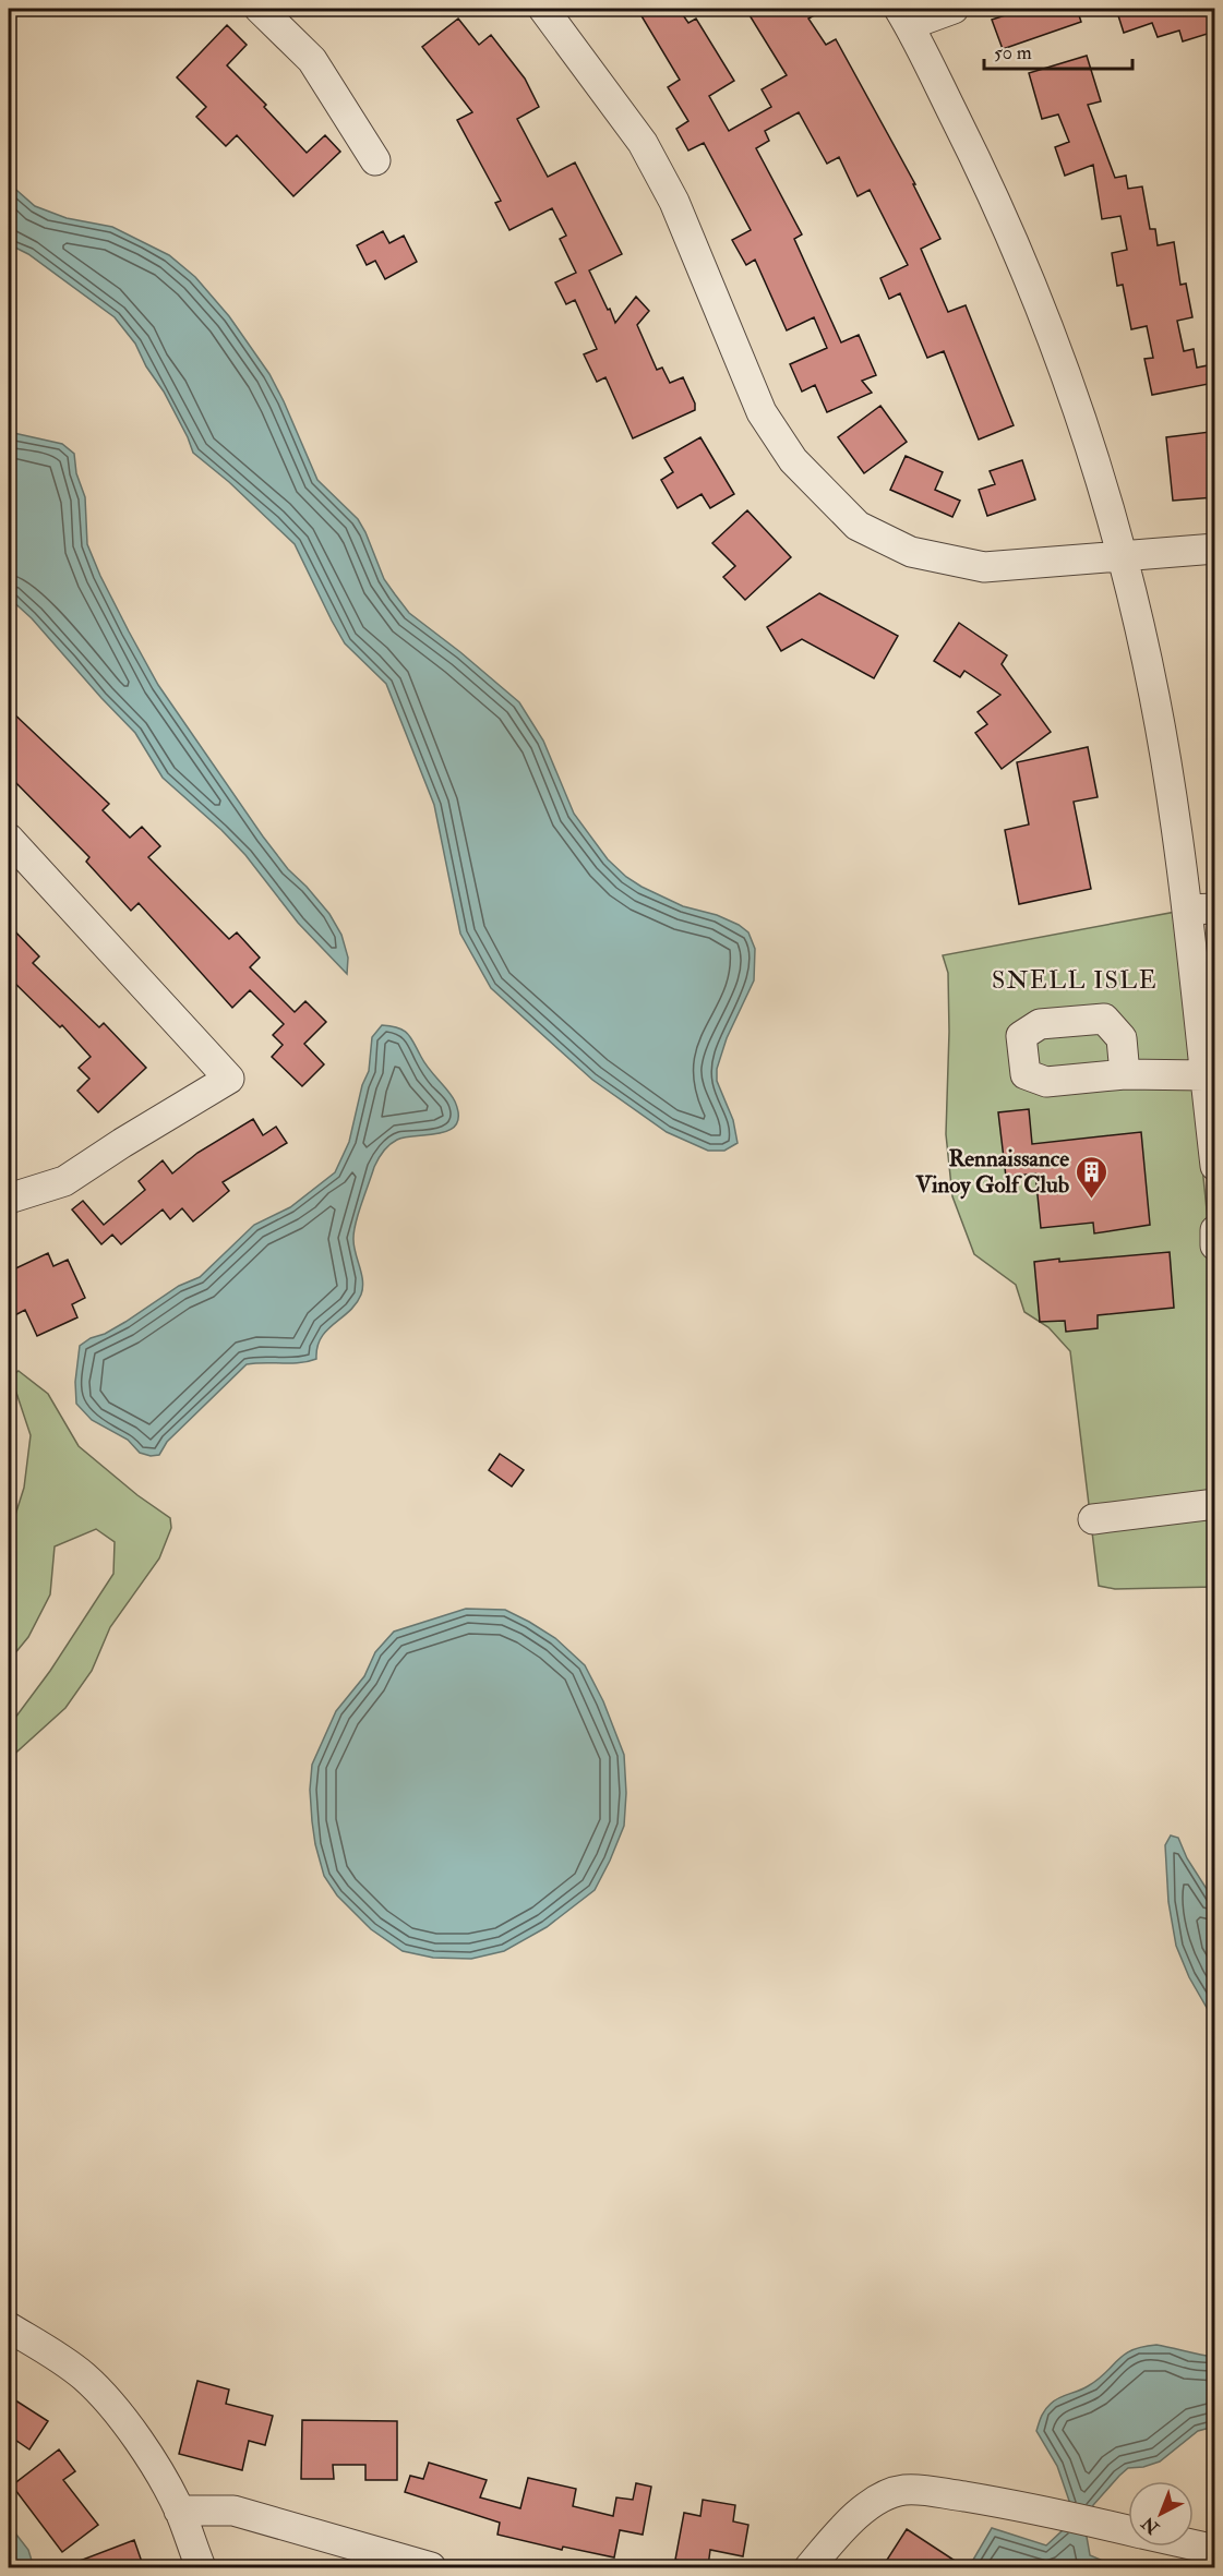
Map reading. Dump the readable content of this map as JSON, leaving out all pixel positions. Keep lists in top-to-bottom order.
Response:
{
  "districts": ["SNELL ISLE"],
  "places": {
    "building": ["Rennaissance Vinoy Golf Club"]
  },
  "scale_bar": "50 m",
  "north": "bottom left"
}
